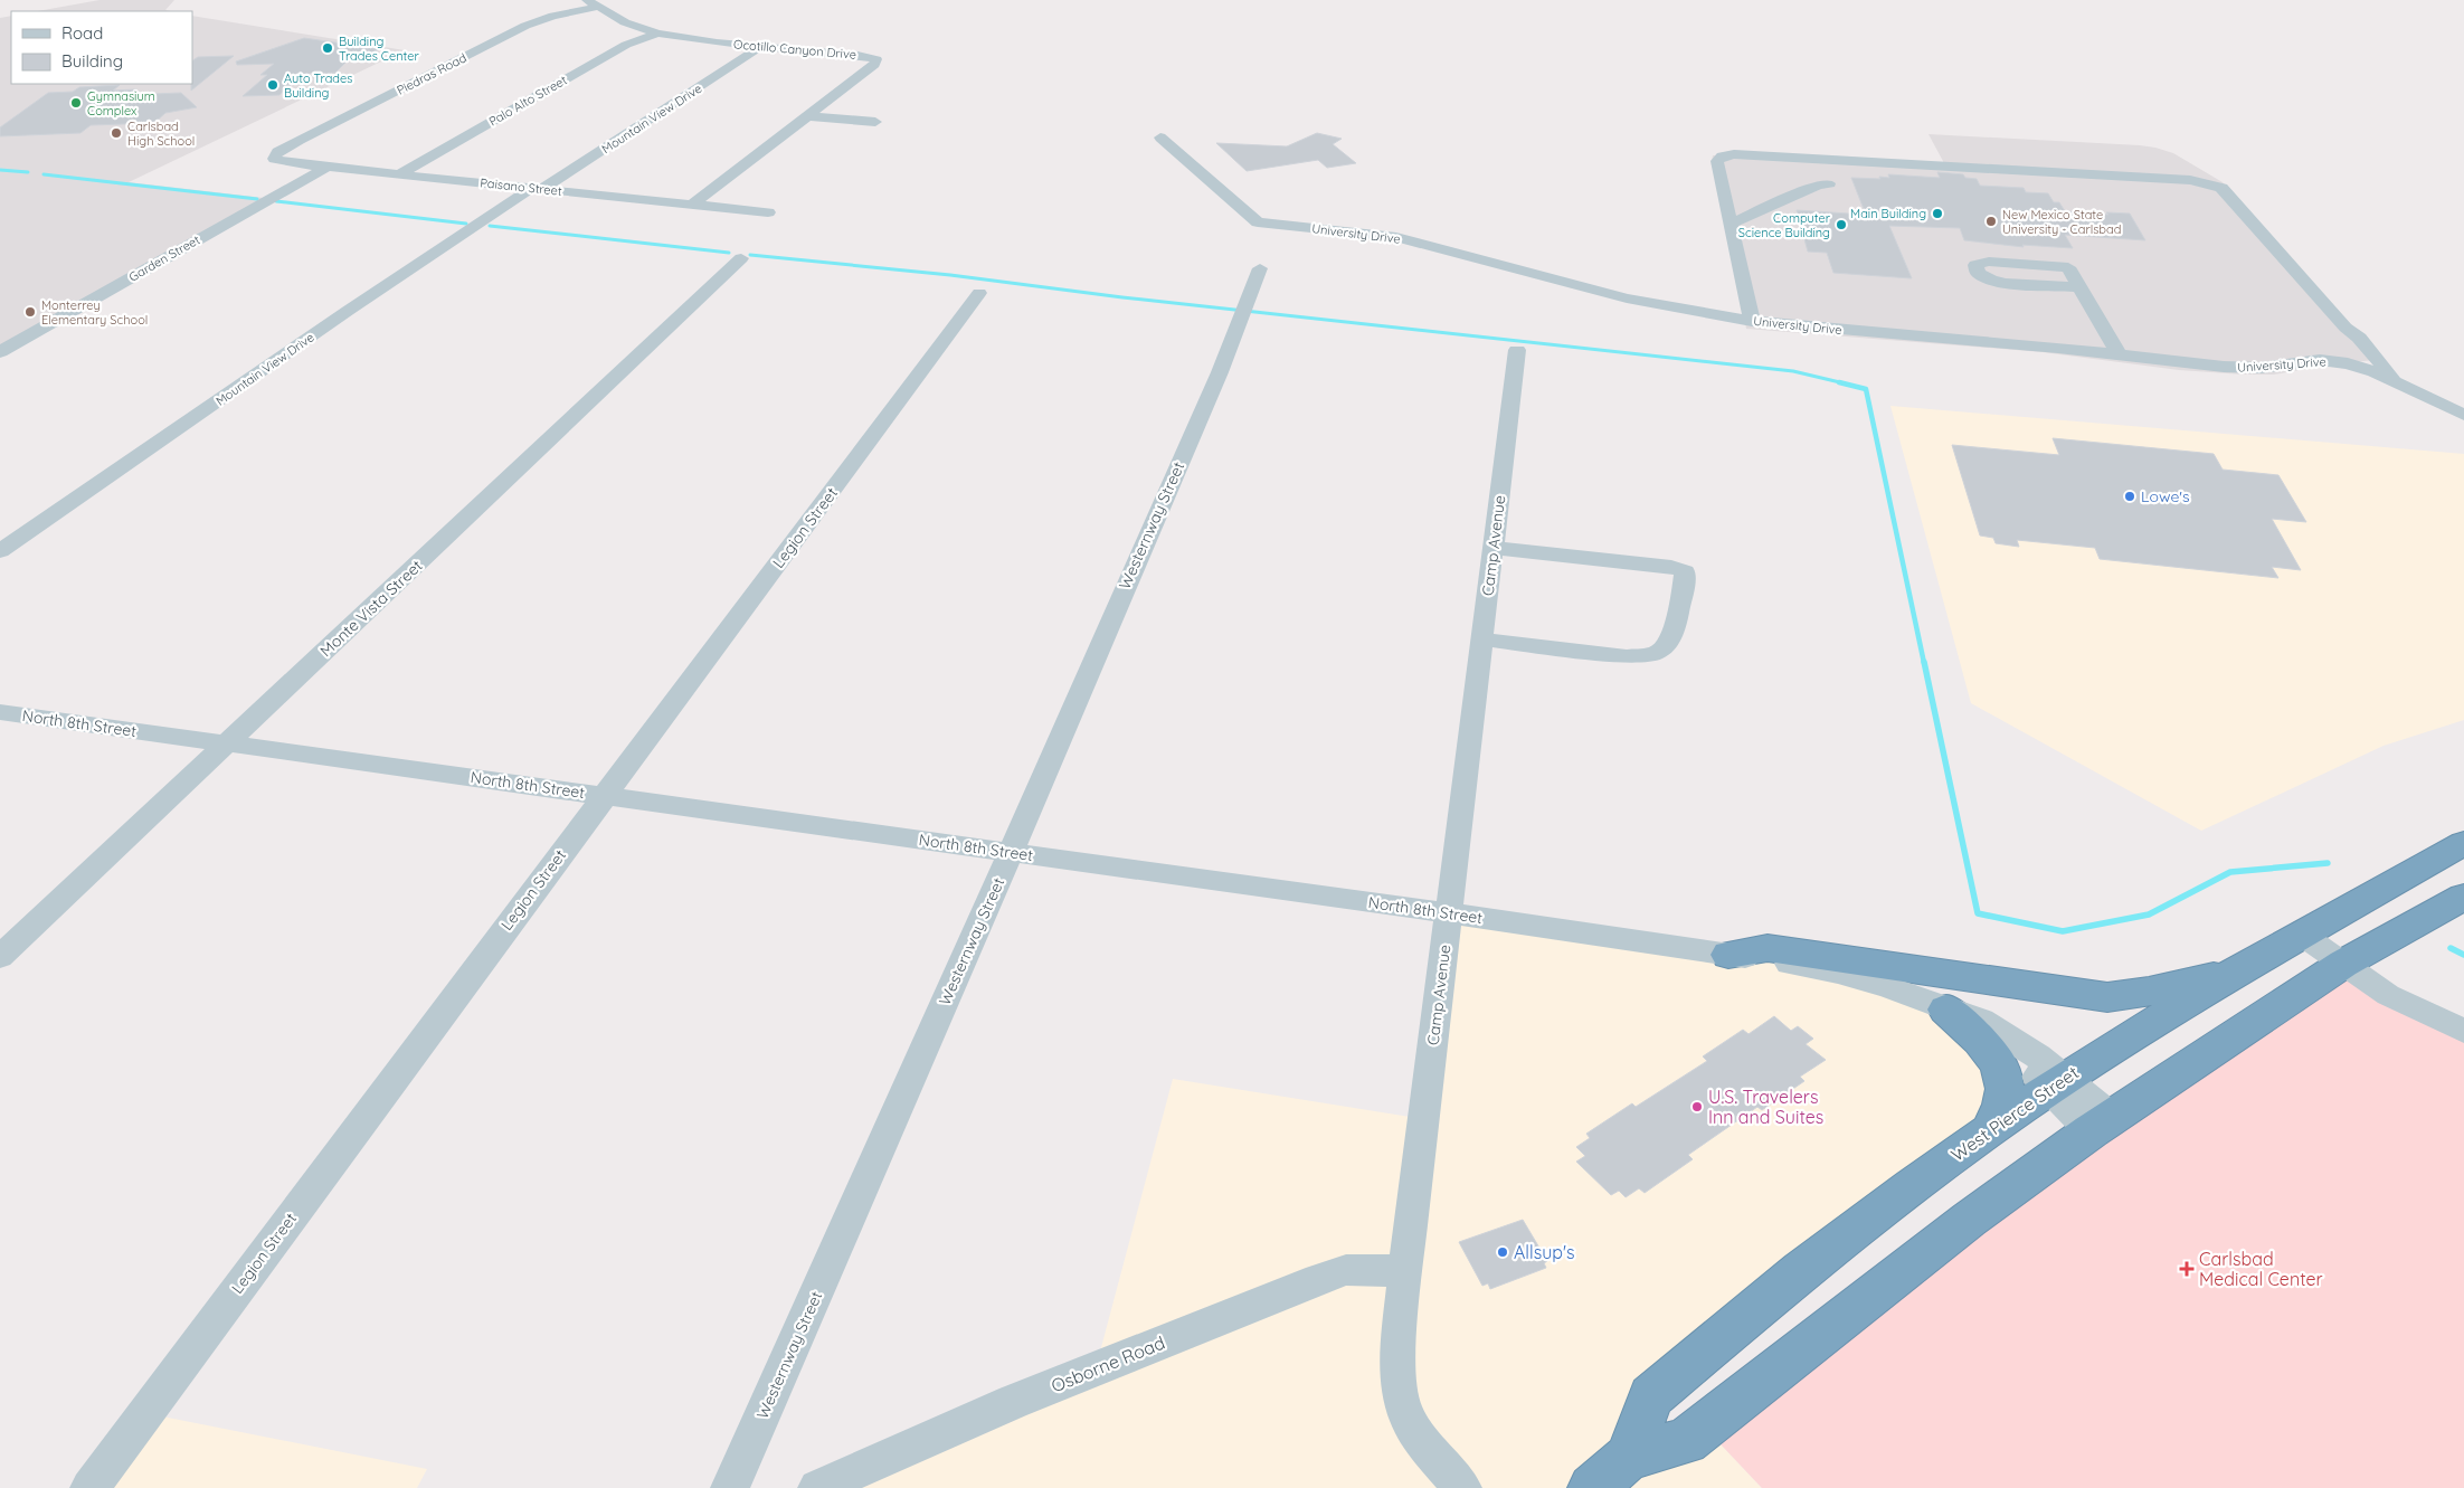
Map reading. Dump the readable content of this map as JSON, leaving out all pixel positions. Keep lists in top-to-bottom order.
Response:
{
  "streets": {
    "highway": ["West Pierce Street"],
    "street": [
      "Ocotillo Canyon Drive",
      "Piedras Road",
      "Palo Alto Street",
      "Mountain View Drive",
      "Paisano Street",
      "University Drive",
      "Garden Street",
      "Westernway Street",
      "Legion Street",
      "Camp Avenue",
      "Monte Vista Street",
      "North 8th Street",
      "Osborne Road"
    ]
  },
  "crossings": [
    ["Ocotillo Canyon Drive", "Piedras Road"],
    ["Ocotillo Canyon Drive", "Palo Alto Street"],
    ["Ocotillo Canyon Drive", "Mountain View Drive"],
    ["Ocotillo Canyon Drive", "Paisano Street"],
    ["Piedras Road", "Paisano Street"],
    ["Palo Alto Street", "Paisano Street"],
    ["Mountain View Drive", "Paisano Street"],
    ["Paisano Street", "Garden Street"],
    ["Westernway Street", "North 8th Street"],
    ["Legion Street", "North 8th Street"],
    ["Camp Avenue", "North 8th Street"],
    ["Camp Avenue", "Osborne Road"],
    ["Monte Vista Street", "North 8th Street"],
    ["North 8th Street", "West Pierce Street"]
  ],
  "places": {
    "other": [
      "Building Trades Center",
      "Auto Trades Building",
      "Gymnasium Complex",
      "Carlsbad High School",
      "Main Building",
      "New Mexico State University - Carlsbad",
      "Computer Science Building",
      "Monterrey Elementary School",
      "Lowe's",
      "U.S. Travelers Inn and Suites",
      "Allsup's"
    ],
    "health": ["Carlsbad Medical Center"]
  },
  "legend": ["Road", "Building"]
}
